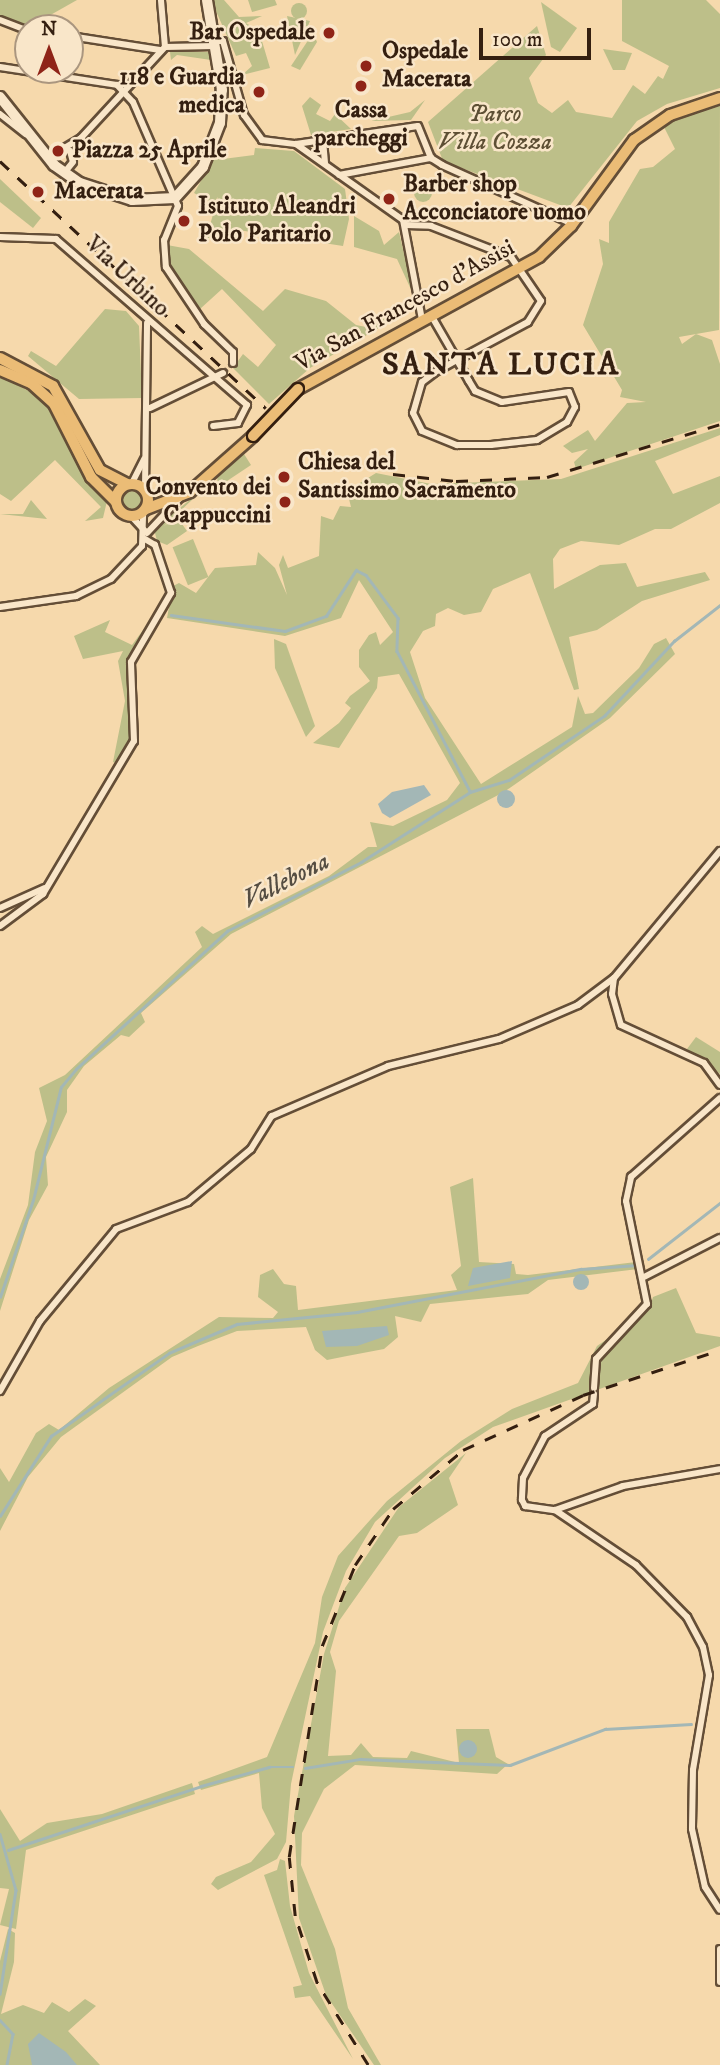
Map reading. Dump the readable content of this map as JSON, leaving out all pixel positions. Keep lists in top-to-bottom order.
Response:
{
  "streets": {
    "main road": ["Via San Francesco d'Assisi"],
    "street": ["Via Urbino"]
  },
  "districts": ["SANTA LUCIA"],
  "water": ["Vallebona"],
  "parks": ["Parco Villa Cozza"],
  "places": [
    "Bar Ospedale",
    "Ospedale Macerata",
    "Cassa parcheggi",
    "118 e Guardia medica",
    "Piazza 25 Aprile",
    "Macerata",
    "Barber shop Acconciatore uomo",
    "Istituto Aleandri Polo Paritario",
    "Chiesa del Santissimo Sacramento",
    "Convento dei Cappuccini"
  ],
  "scale_bar": "100 m",
  "north": "top"
}
